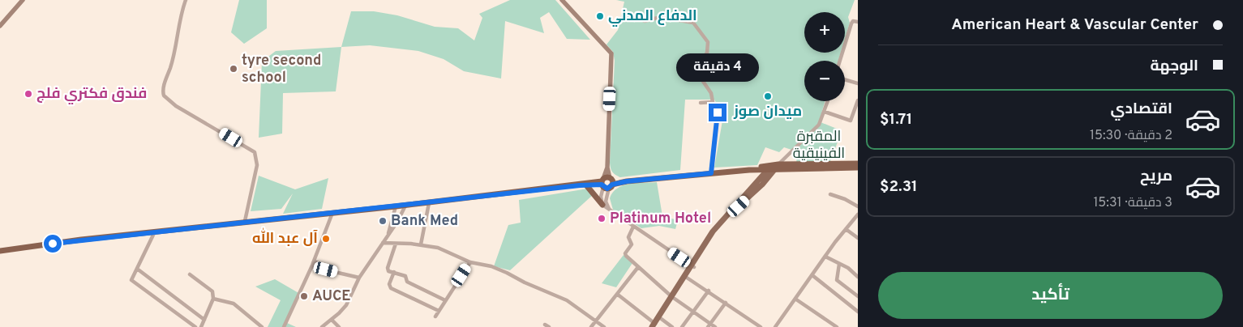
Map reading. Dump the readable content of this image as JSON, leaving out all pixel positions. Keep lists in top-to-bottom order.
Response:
{
  "parks": ["المقبرة الفينيقية"],
  "places": [
    "الدفاع المدني",
    "tyre second school",
    "فندق فكتري فلج",
    "ميدان صوز",
    "Platinum Hotel",
    "Bank Med",
    "آل عبد الله",
    "AUCE"
  ],
  "page": {
    "banner": ["American Heart & Vascular Center", "الوجهة"],
    "map_buttons": ["+", "−"],
    "bubble": "4 دقيقة",
    "list": [
      {
        "name": "اقتصادي",
        "note": "2 دقيقة · 15:30",
        "value": "$1.71"
      },
      {
        "name": "مريح",
        "note": "3 دقيقة · 15:31",
        "value": "$2.31"
      }
    ],
    "buttons": "تأكيد"
  }
}
